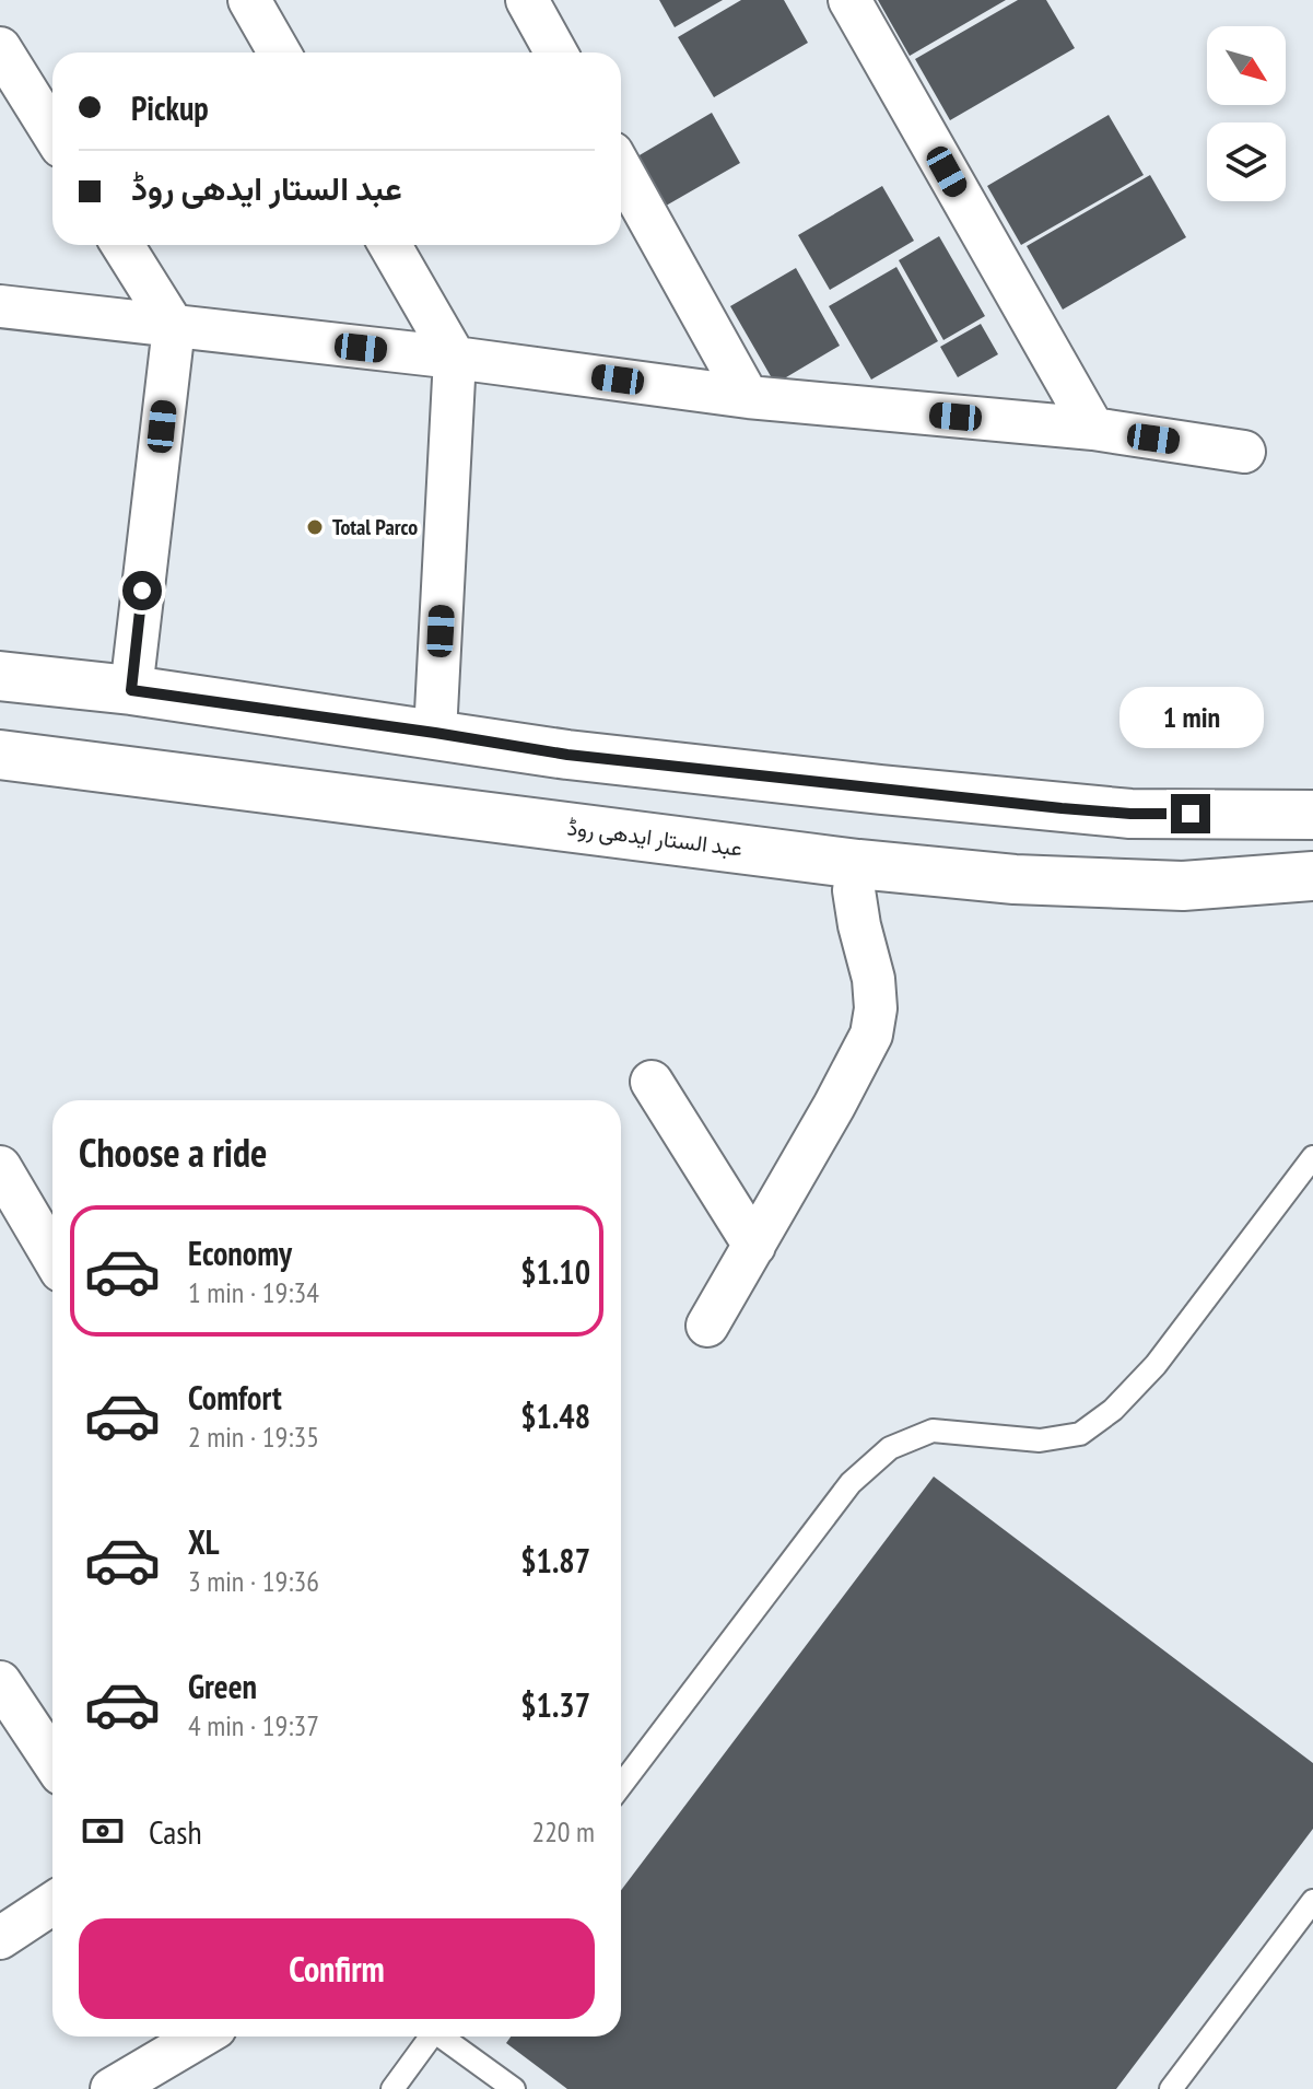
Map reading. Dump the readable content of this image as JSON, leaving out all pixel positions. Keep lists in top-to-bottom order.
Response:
{
  "streets": {
    "main road": ["عبد الستار ایدھی روڈ"]
  },
  "places": ["Total Parco"],
  "north": "bottom right",
  "page": {
    "banner": ["Pickup", "عبد الستار ایدھی روڈ"],
    "bubble": "1 min",
    "heading": "Choose a ride",
    "list": [
      {
        "name": "Economy",
        "note": "1 min · 19:34",
        "value": "$1.10"
      },
      {
        "name": "Comfort",
        "note": "2 min · 19:35",
        "value": "$1.48"
      },
      {
        "name": "XL",
        "note": "3 min · 19:36",
        "value": "$1.87"
      },
      {
        "name": "Green",
        "note": "4 min · 19:37",
        "value": "$1.37"
      }
    ],
    "pay": ["Cash", "220 m"],
    "buttons": "Confirm"
  }
}
